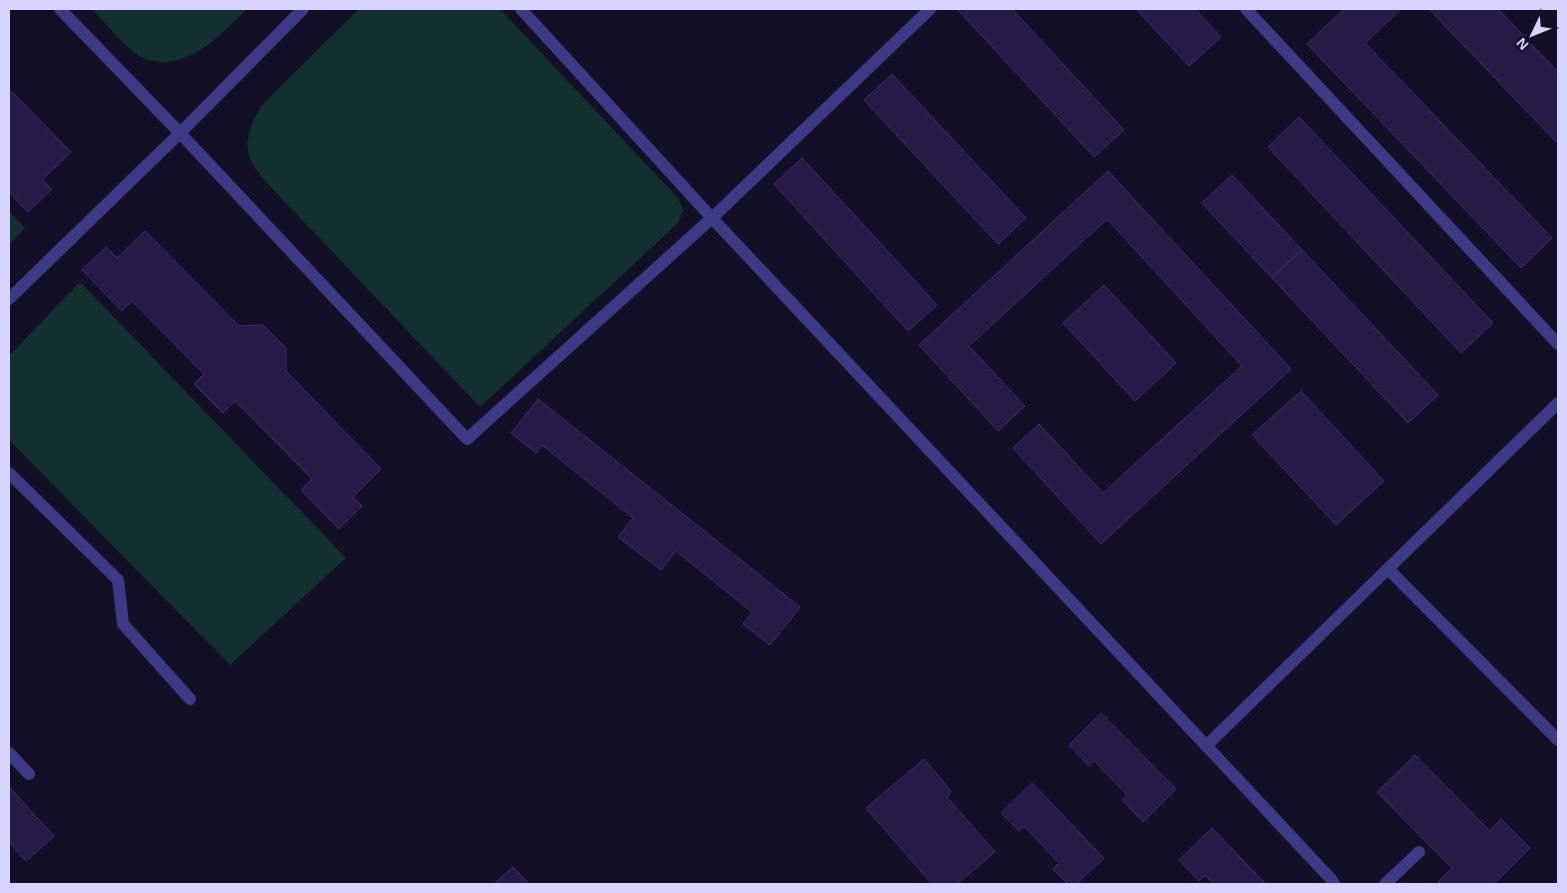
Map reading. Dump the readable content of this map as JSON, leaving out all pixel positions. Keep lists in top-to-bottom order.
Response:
{
  "north": "bottom left"
}
